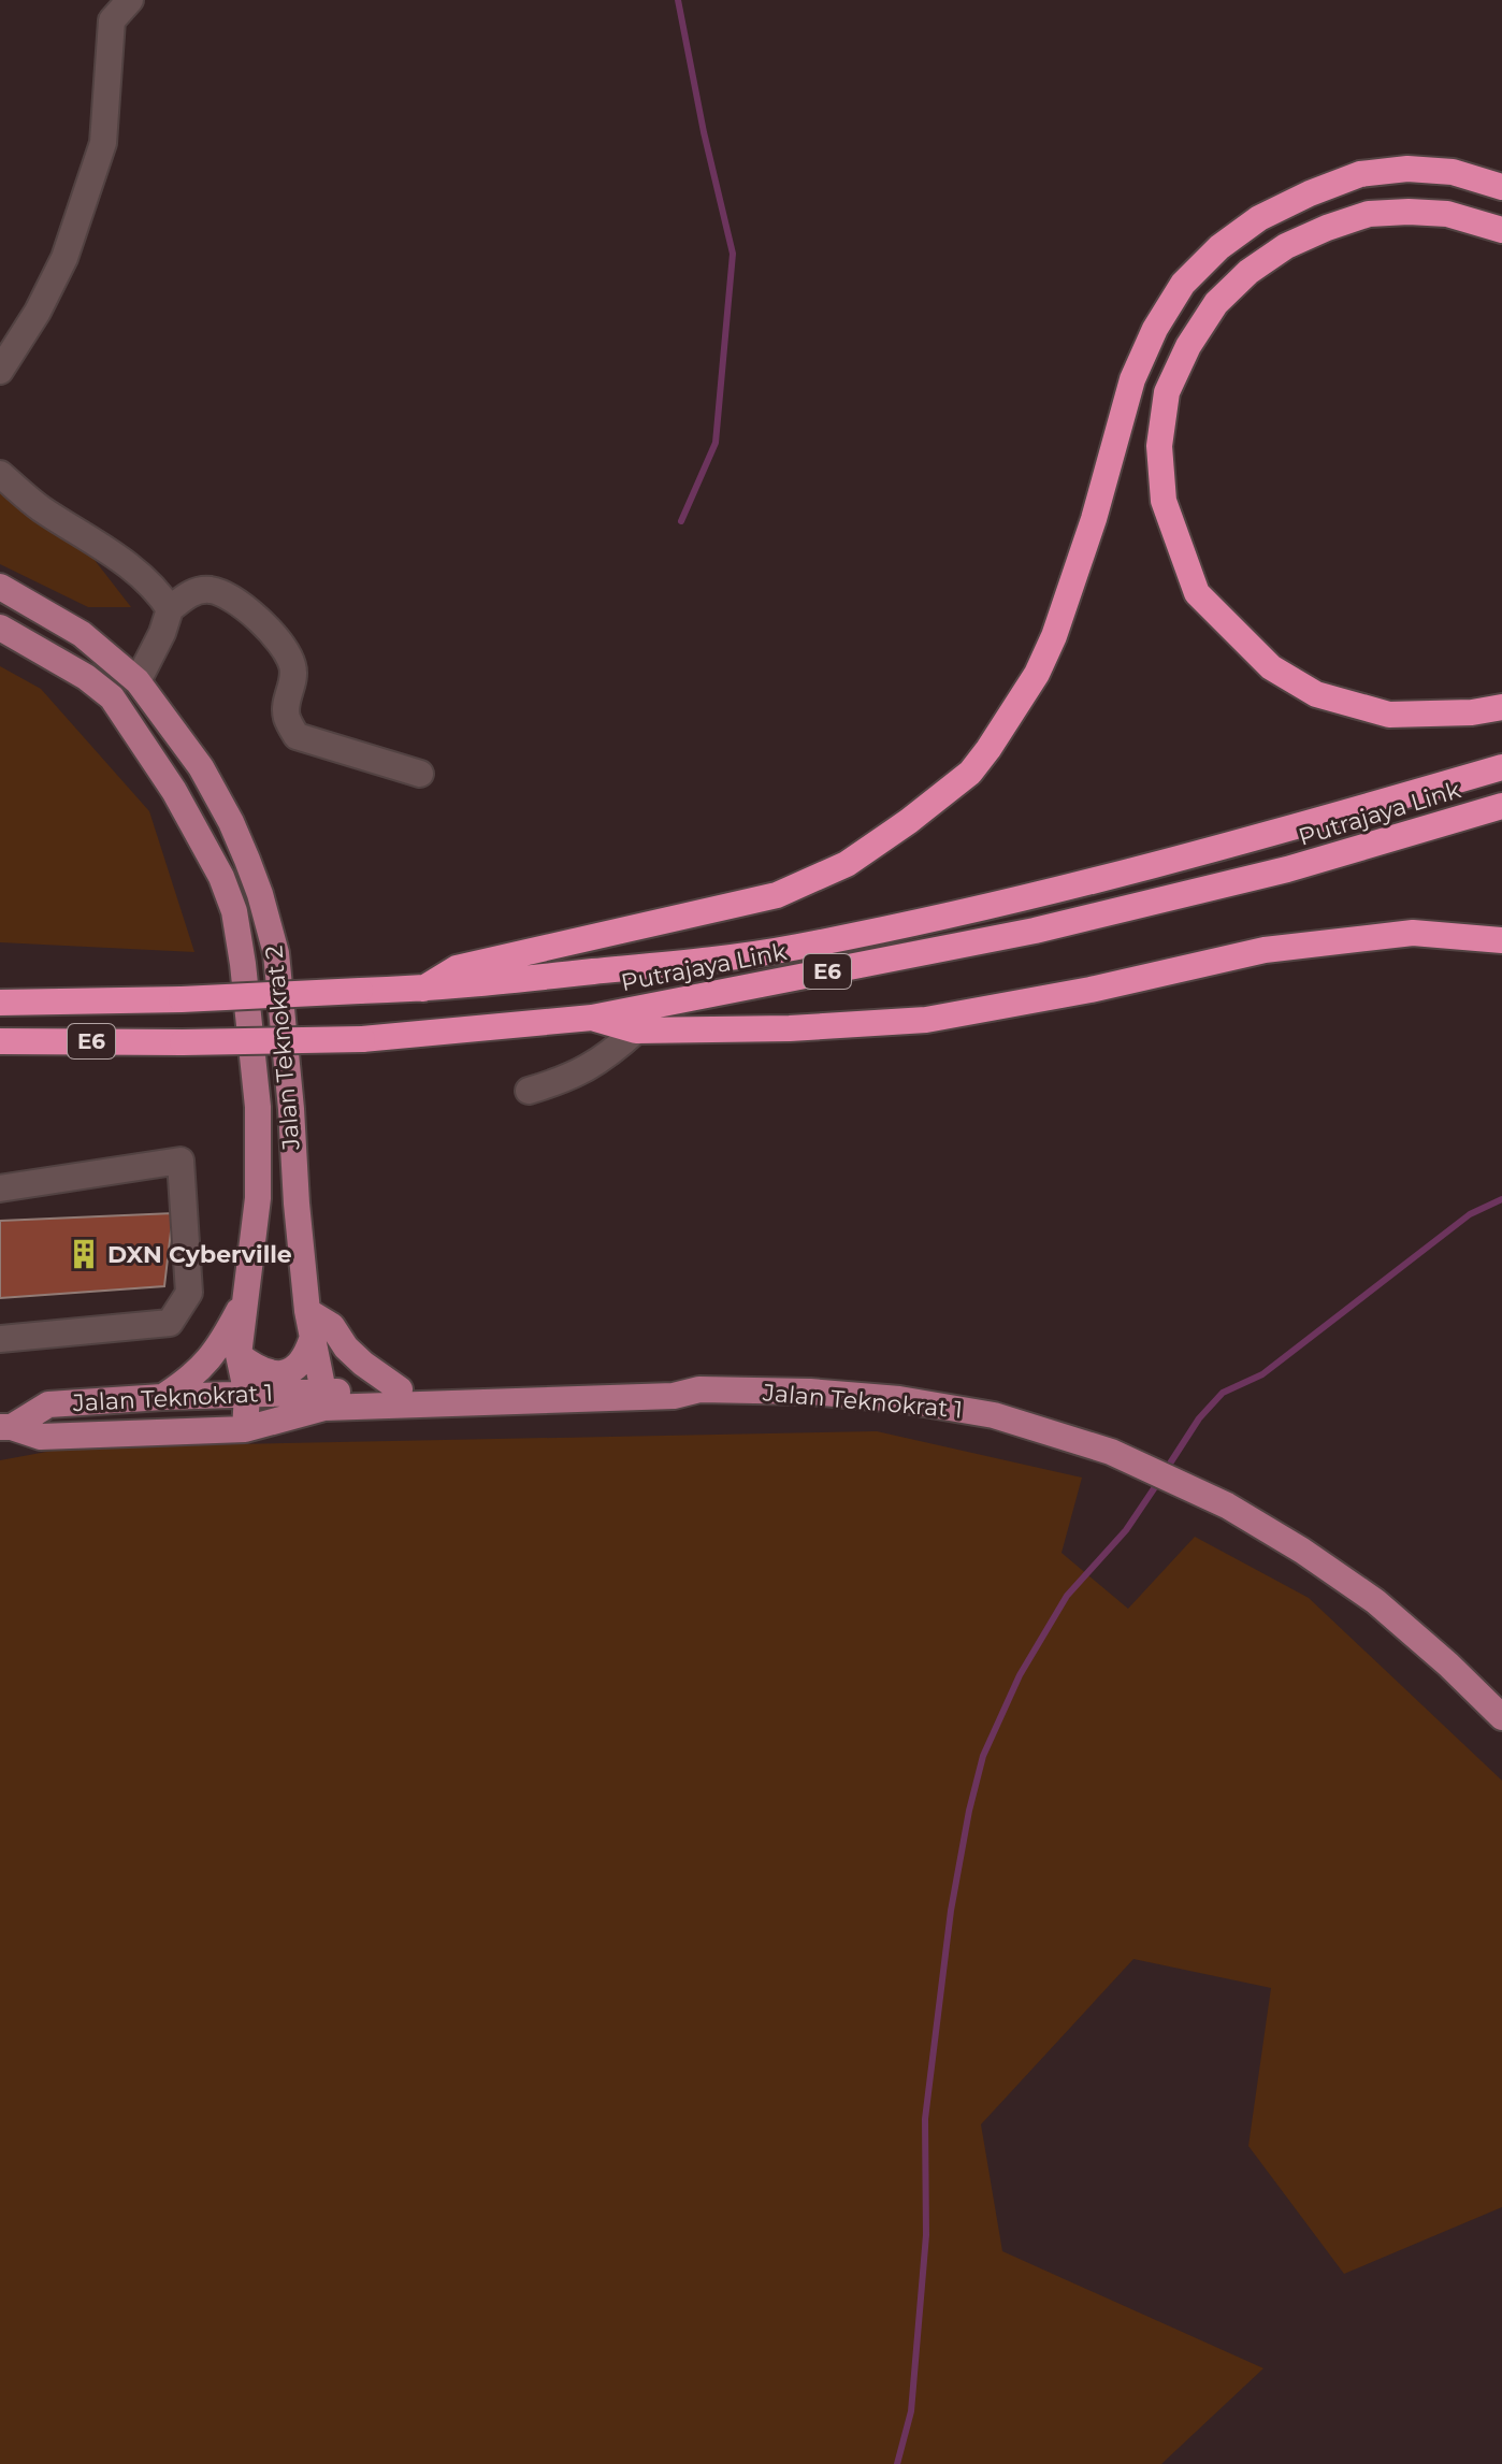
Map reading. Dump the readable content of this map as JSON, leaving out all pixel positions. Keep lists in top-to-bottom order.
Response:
{
  "streets": {
    "highway": ["Putrajaya Link", "E6"],
    "main road": ["Jalan Teknokrat 2", "Jalan Teknokrat 1"]
  },
  "crossings": [
    ["Jalan Teknokrat 2", "Jalan Teknokrat 1"]
  ],
  "places": {
    "building": ["DXN Cyberville"]
  }
}
